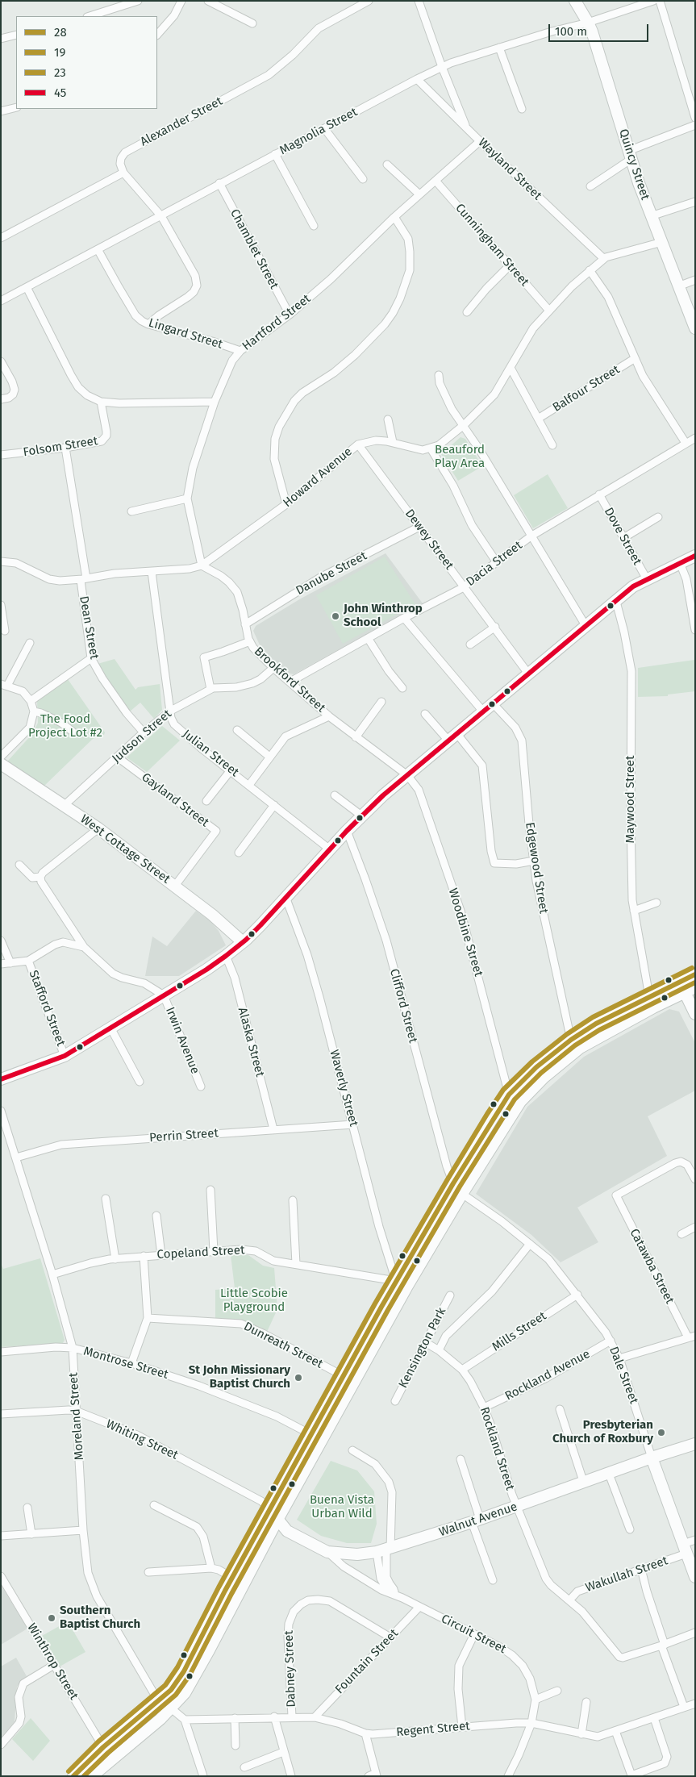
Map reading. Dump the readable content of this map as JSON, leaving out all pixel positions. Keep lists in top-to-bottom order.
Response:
{
  "streets": {
    "main road": [
      "Quincy Street",
      "West Cottage Street",
      "Dale Street",
      "Walnut Avenue"
    ],
    "street": [
      "Alexander Street",
      "Magnolia Street",
      "Wayland Street",
      "Cunningham Street",
      "Chamblet Street",
      "Hartford Street",
      "Lingard Street",
      "Balfour Street",
      "Folsom Street",
      "Howard Avenue",
      "Dove Street",
      "Dewey Street",
      "Dacia Street",
      "Danube Street",
      "Dean Street",
      "Brookford Street",
      "Judson Street",
      "Julian Street",
      "Maywood Street",
      "Gayland Street",
      "Edgewood Street",
      "Woodbine Street",
      "Clifford Street",
      "Stafford Street",
      "Irwin Avenue",
      "Alaska Street",
      "Waverly Street",
      "Perrin Street",
      "Copeland Street",
      "Catawba Street",
      "Mills Street",
      "Dunreath Street",
      "Kensington Park",
      "Montrose Street",
      "Rockland Avenue",
      "Moreland Street",
      "Whiting Street",
      "Rockland Street",
      "Wakullah Street",
      "Circuit Street",
      "Winthrop Street",
      "Fountain Street",
      "Dabney Street",
      "Regent Street"
    ]
  },
  "crossings": [
    ["Magnolia Street", "Quincy Street"],
    ["Magnolia Street", "Wayland Street"],
    ["Magnolia Street", "Chamblet Street"],
    ["Magnolia Street", "Lingard Street"],
    ["Wayland Street", "Hartford Street"],
    ["Cunningham Street", "Hartford Street"],
    ["Chamblet Street", "Hartford Street"],
    ["Hartford Street", "Lingard Street"],
    ["Hartford Street", "Howard Avenue"],
    ["Hartford Street", "Brookford Street"],
    ["Folsom Street", "Dean Street"],
    ["Howard Avenue", "Dewey Street"],
    ["Howard Avenue", "Dean Street"],
    ["Howard Avenue", "Brookford Street"],
    ["Howard Avenue", "Julian Street"],
    ["Dove Street", "Dacia Street"],
    ["Dewey Street", "Dacia Street"],
    ["Dewey Street", "Danube Street"],
    ["Dacia Street", "Brookford Street"],
    ["Danube Street", "Brookford Street"],
    ["Dean Street", "Judson Street"],
    ["Brookford Street", "Judson Street"],
    ["Brookford Street", "Woodbine Street"],
    ["Judson Street", "Julian Street"],
    ["Judson Street", "Gayland Street"],
    ["Judson Street", "West Cottage Street"],
    ["Gayland Street", "West Cottage Street"],
    ["Clifford Street", "Dale Street"],
    ["Alaska Street", "Perrin Street"],
    ["Waverly Street", "Perrin Street"],
    ["Waverly Street", "Copeland Street"],
    ["Perrin Street", "Moreland Street"],
    ["Copeland Street", "Moreland Street"],
    ["Mills Street", "Dale Street"],
    ["Mills Street", "Rockland Street"],
    ["Kensington Park", "Rockland Street"],
    ["Montrose Street", "Moreland Street"],
    ["Rockland Avenue", "Dale Street"],
    ["Rockland Avenue", "Rockland Street"],
    ["Dale Street", "Walnut Avenue"],
    ["Dale Street", "Wakullah Street"],
    ["Moreland Street", "Whiting Street"],
    ["Whiting Street", "Walnut Avenue"],
    ["Rockland Street", "Walnut Avenue"],
    ["Rockland Street", "Wakullah Street"],
    ["Walnut Avenue", "Circuit Street"],
    ["Circuit Street", "Fountain Street"],
    ["Circuit Street", "Regent Street"],
    ["Fountain Street", "Dabney Street"],
    ["Fountain Street", "Regent Street"],
    ["Dabney Street", "Regent Street"]
  ],
  "parks": [
    "Beauford Play Area",
    "The Food Project Lot #2",
    "Little Scobie Playground",
    "Buena Vista Urban Wild"
  ],
  "places": [
    "John Winthrop School",
    "St John Missionary Baptist Church",
    "Presbyterian Church of Roxbury",
    "Southern Baptist Church"
  ],
  "lines": [
    "transit line 45",
    "transit line 23",
    "transit line 28",
    "transit line 19"
  ],
  "legend": [
    "28",
    "19",
    "23",
    "45"
  ],
  "scale_bar": "100 m"
}
